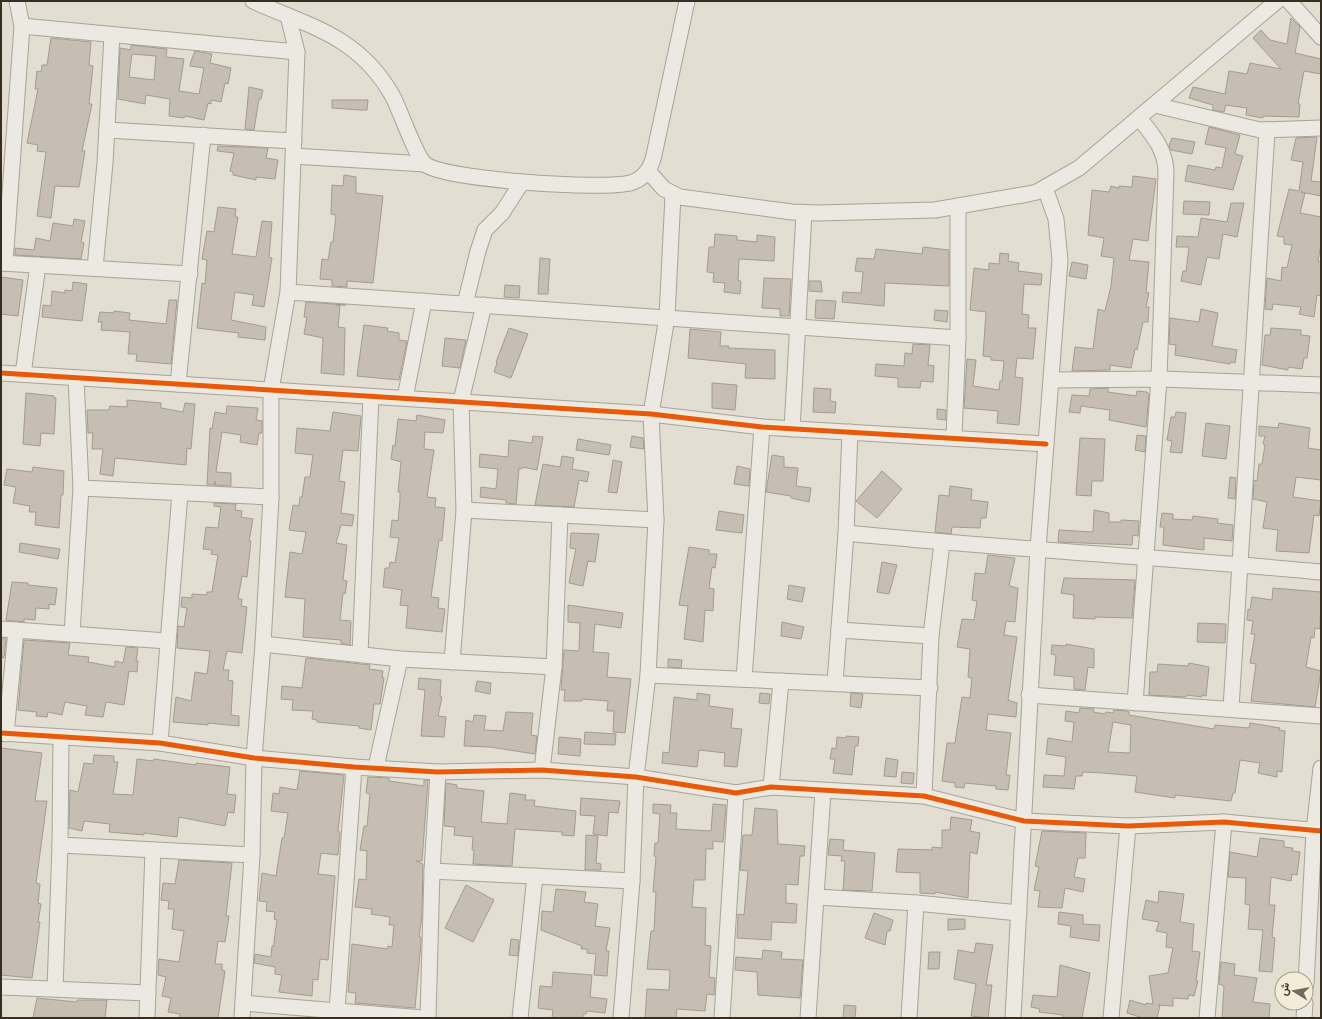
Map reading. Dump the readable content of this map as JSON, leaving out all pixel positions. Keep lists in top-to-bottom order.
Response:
{
  "north": "left"
}
